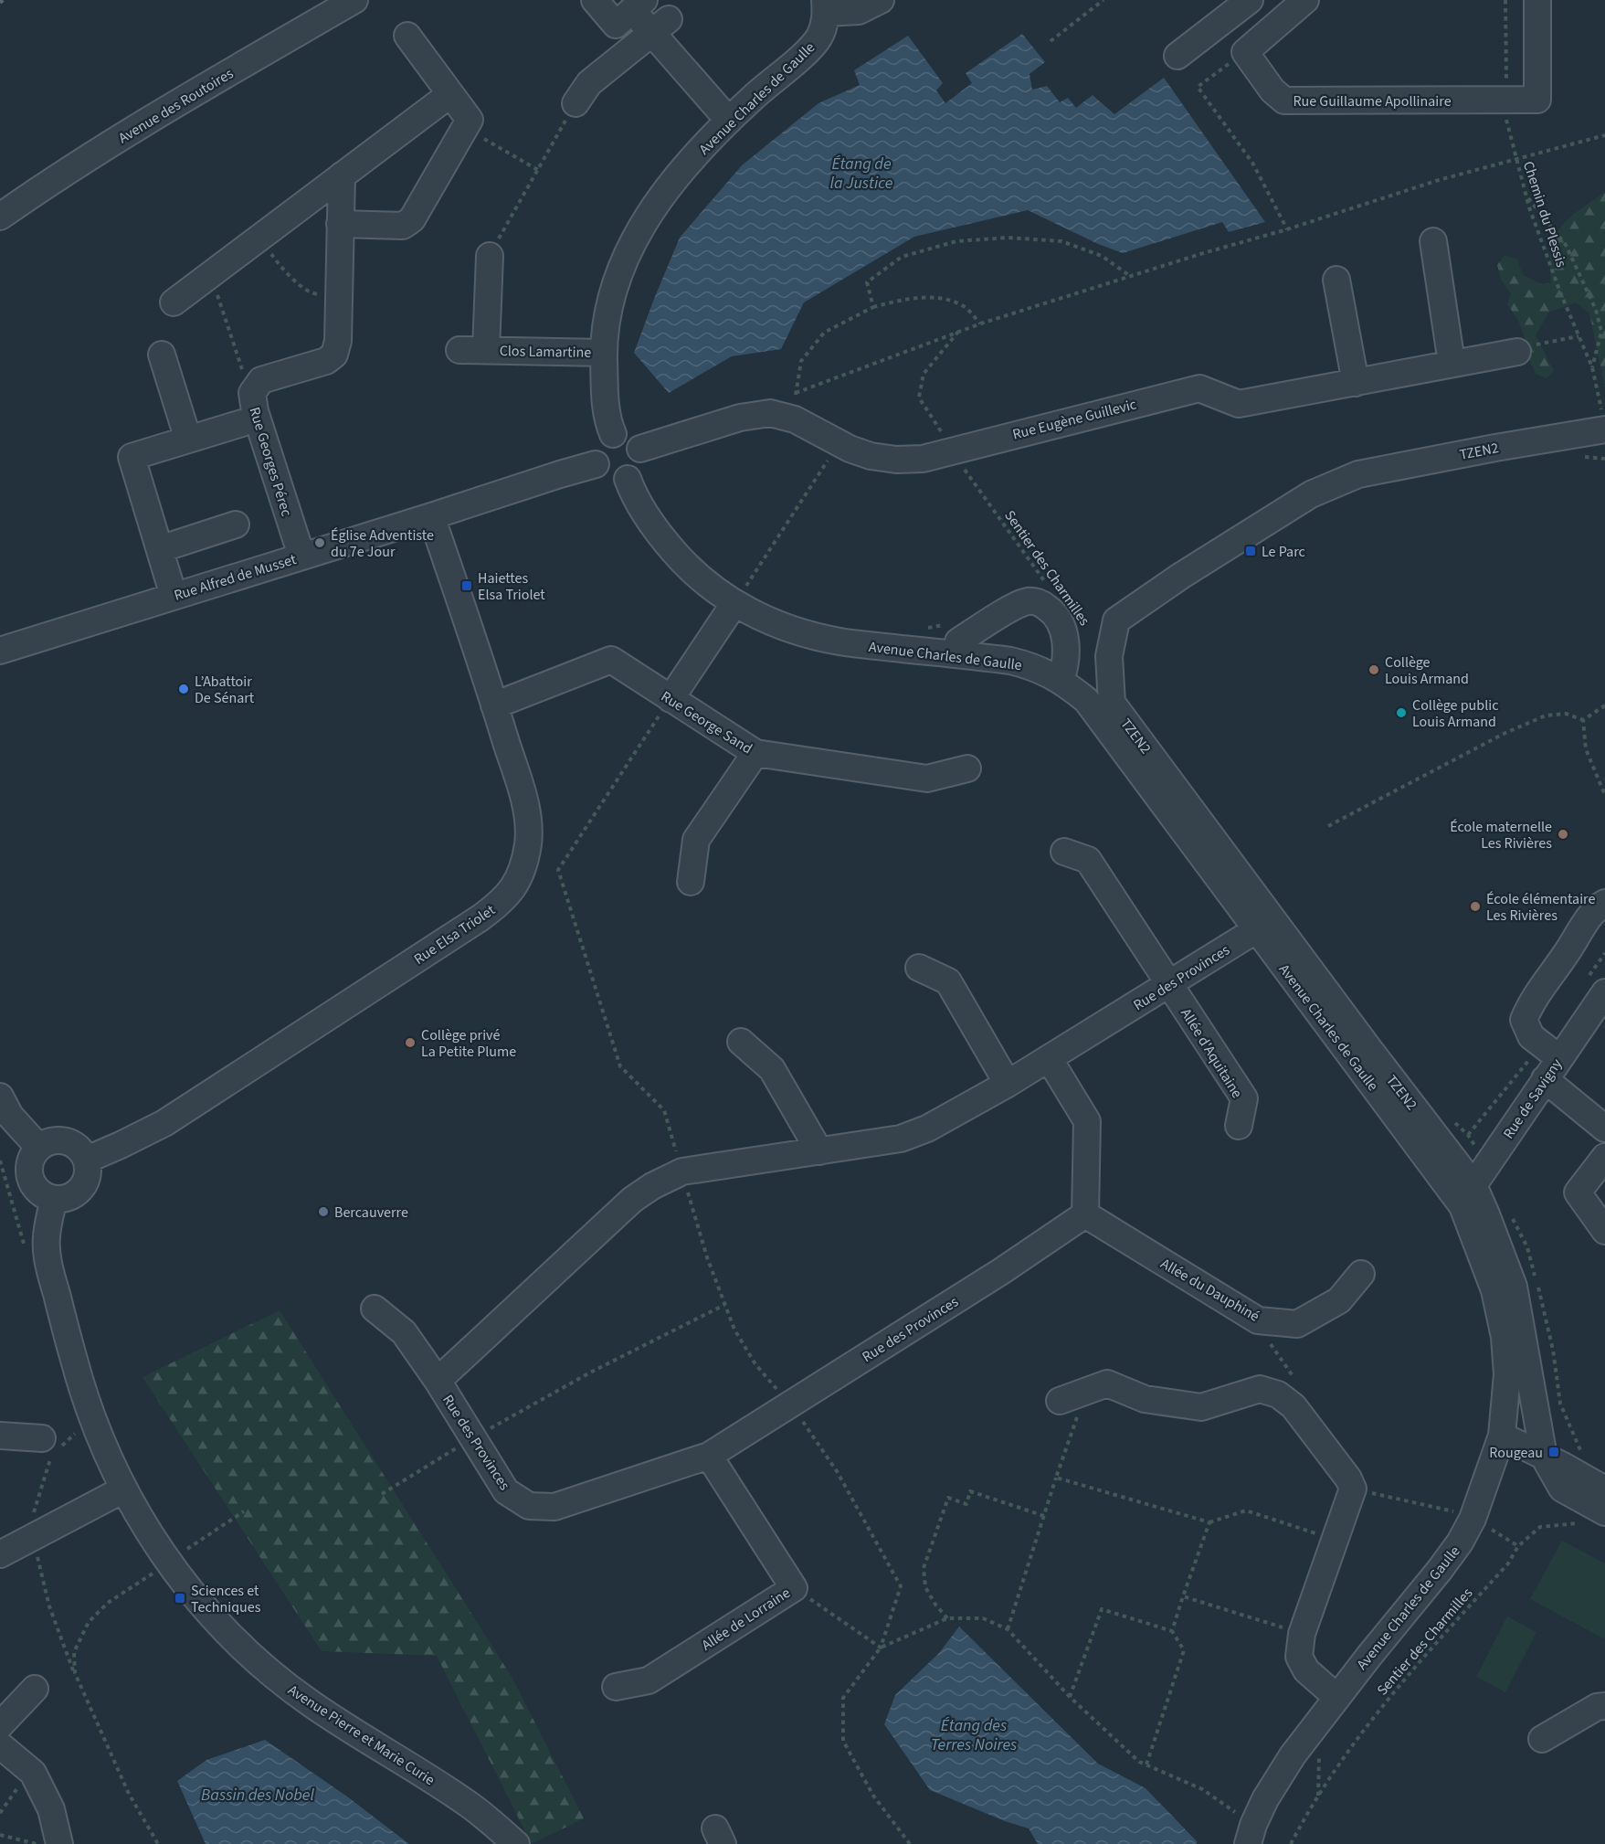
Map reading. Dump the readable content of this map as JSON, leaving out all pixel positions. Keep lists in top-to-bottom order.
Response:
{
  "streets": {
    "street": [
      "Avenue Charles de Gaulle",
      "Rue Guillaume Apollinaire",
      "Avenue des Routoires",
      "Clos Lamartine",
      "Rue Eugène Guillevic",
      "TZEN2",
      "Rue Georges Pérec",
      "Rue Alfred de Musset",
      "Rue George Sand",
      "Rue Elsa Triolet",
      "Rue des Provinces",
      "Allée d'Aquitaine",
      "Rue de Savigny",
      "Allée du Dauphiné",
      "Allée de Lorraine",
      "Avenue Pierre et Marie Curie"
    ],
    "path": ["Chemin du Plessis", "Sentier des Charmilles"]
  },
  "crossings": [
    ["Avenue Charles de Gaulle", "Clos Lamartine"],
    ["Avenue Charles de Gaulle", "Rue Eugène Guillevic"],
    ["Avenue Charles de Gaulle", "TZEN2"],
    ["Avenue Charles de Gaulle", "Rue Alfred de Musset"],
    ["Avenue Charles de Gaulle", "Rue des Provinces"],
    ["Avenue Charles de Gaulle", "Rue de Savigny"],
    ["Rue Guillaume Apollinaire", "Chemin du Plessis"],
    ["Chemin du Plessis", "TZEN2"],
    ["Rue Eugène Guillevic", "Sentier des Charmilles"],
    ["Rue Eugène Guillevic", "Rue Alfred de Musset"],
    ["TZEN2", "Rue de Savigny"],
    ["Rue Georges Pérec", "Rue Alfred de Musset"],
    ["Rue Alfred de Musset", "Rue Elsa Triolet"],
    ["Rue George Sand", "Rue Elsa Triolet"],
    ["Rue Elsa Triolet", "Avenue Pierre et Marie Curie"],
    ["Rue des Provinces", "Allée d'Aquitaine"],
    ["Rue des Provinces", "Allée du Dauphiné"],
    ["Rue des Provinces", "Allée de Lorraine"]
  ],
  "water": ["Étang de la Justice", "Étang des Terres Noires", "Bassin des Nobel"],
  "places": {
    "other": [
      "Église Adventiste du 7e Jour",
      "Collège Louis Armand",
      "L’Abattoir De Sénart",
      "Collège public Louis Armand",
      "École maternelle Les Rivières",
      "École élémentaire Les Rivières",
      "Collège privé La Petite Plume",
      "Bercauverre"
    ],
    "transit": [
      "Le Parc",
      "Haiettes Elsa Triolet",
      "Rougeau",
      "Sciences et Techniques"
    ]
  }
}
